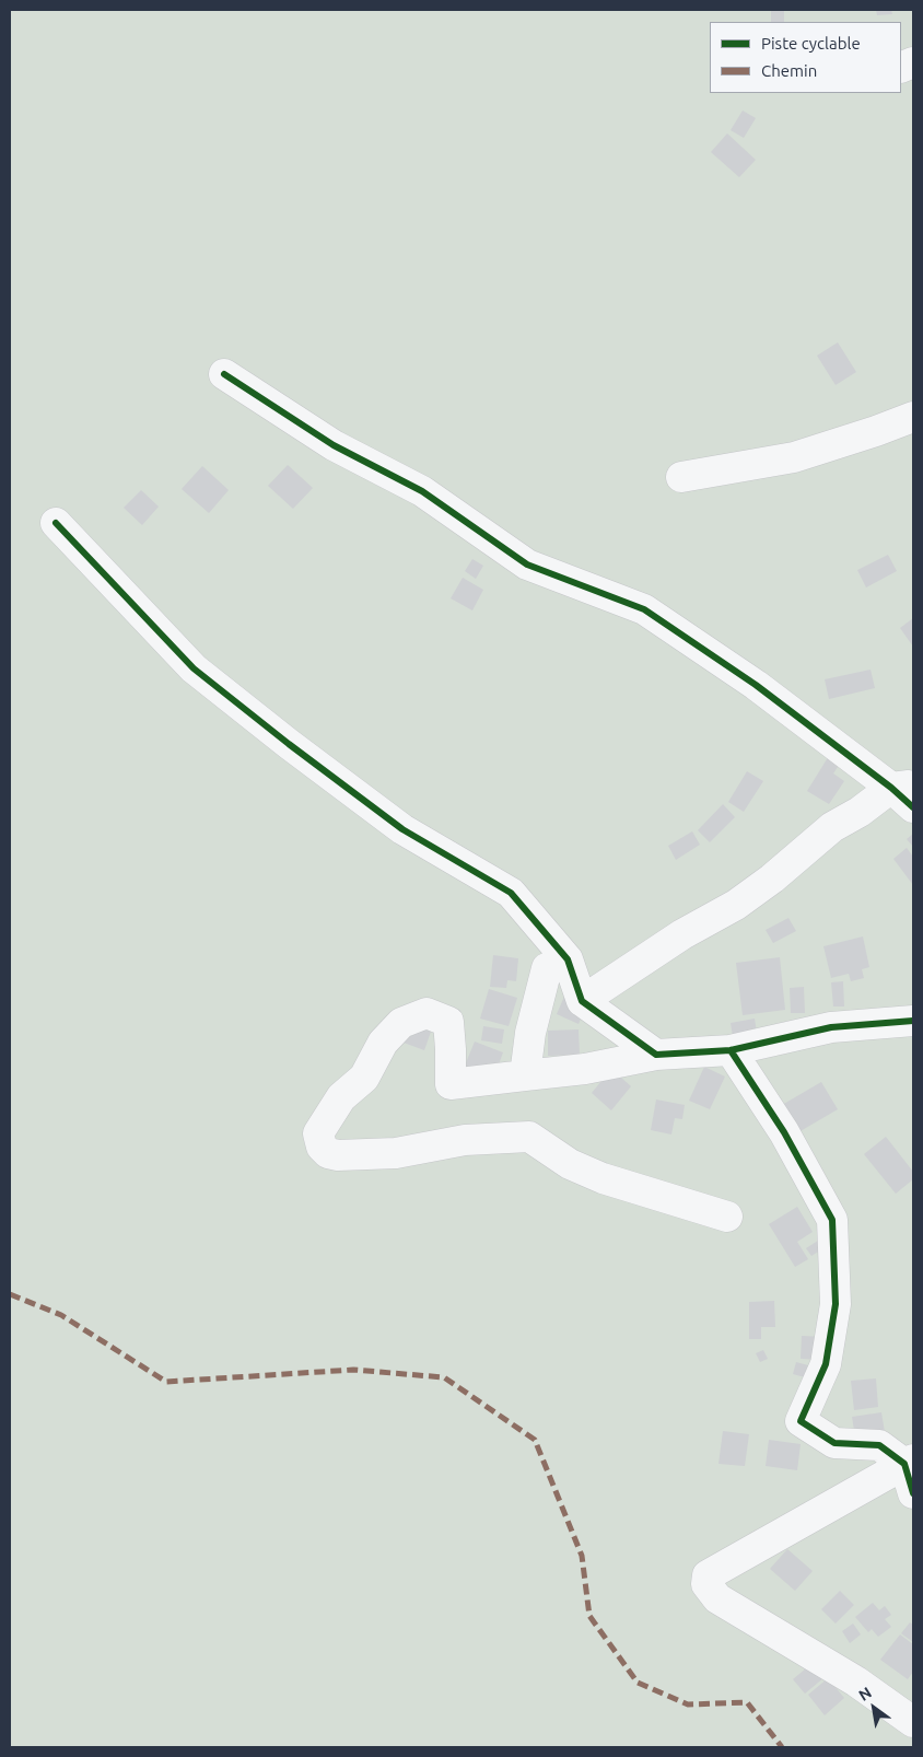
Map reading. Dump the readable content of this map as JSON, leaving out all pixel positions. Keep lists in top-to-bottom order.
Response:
{
  "legend": ["Piste cyclable", "Chemin"],
  "north": "top left"
}
